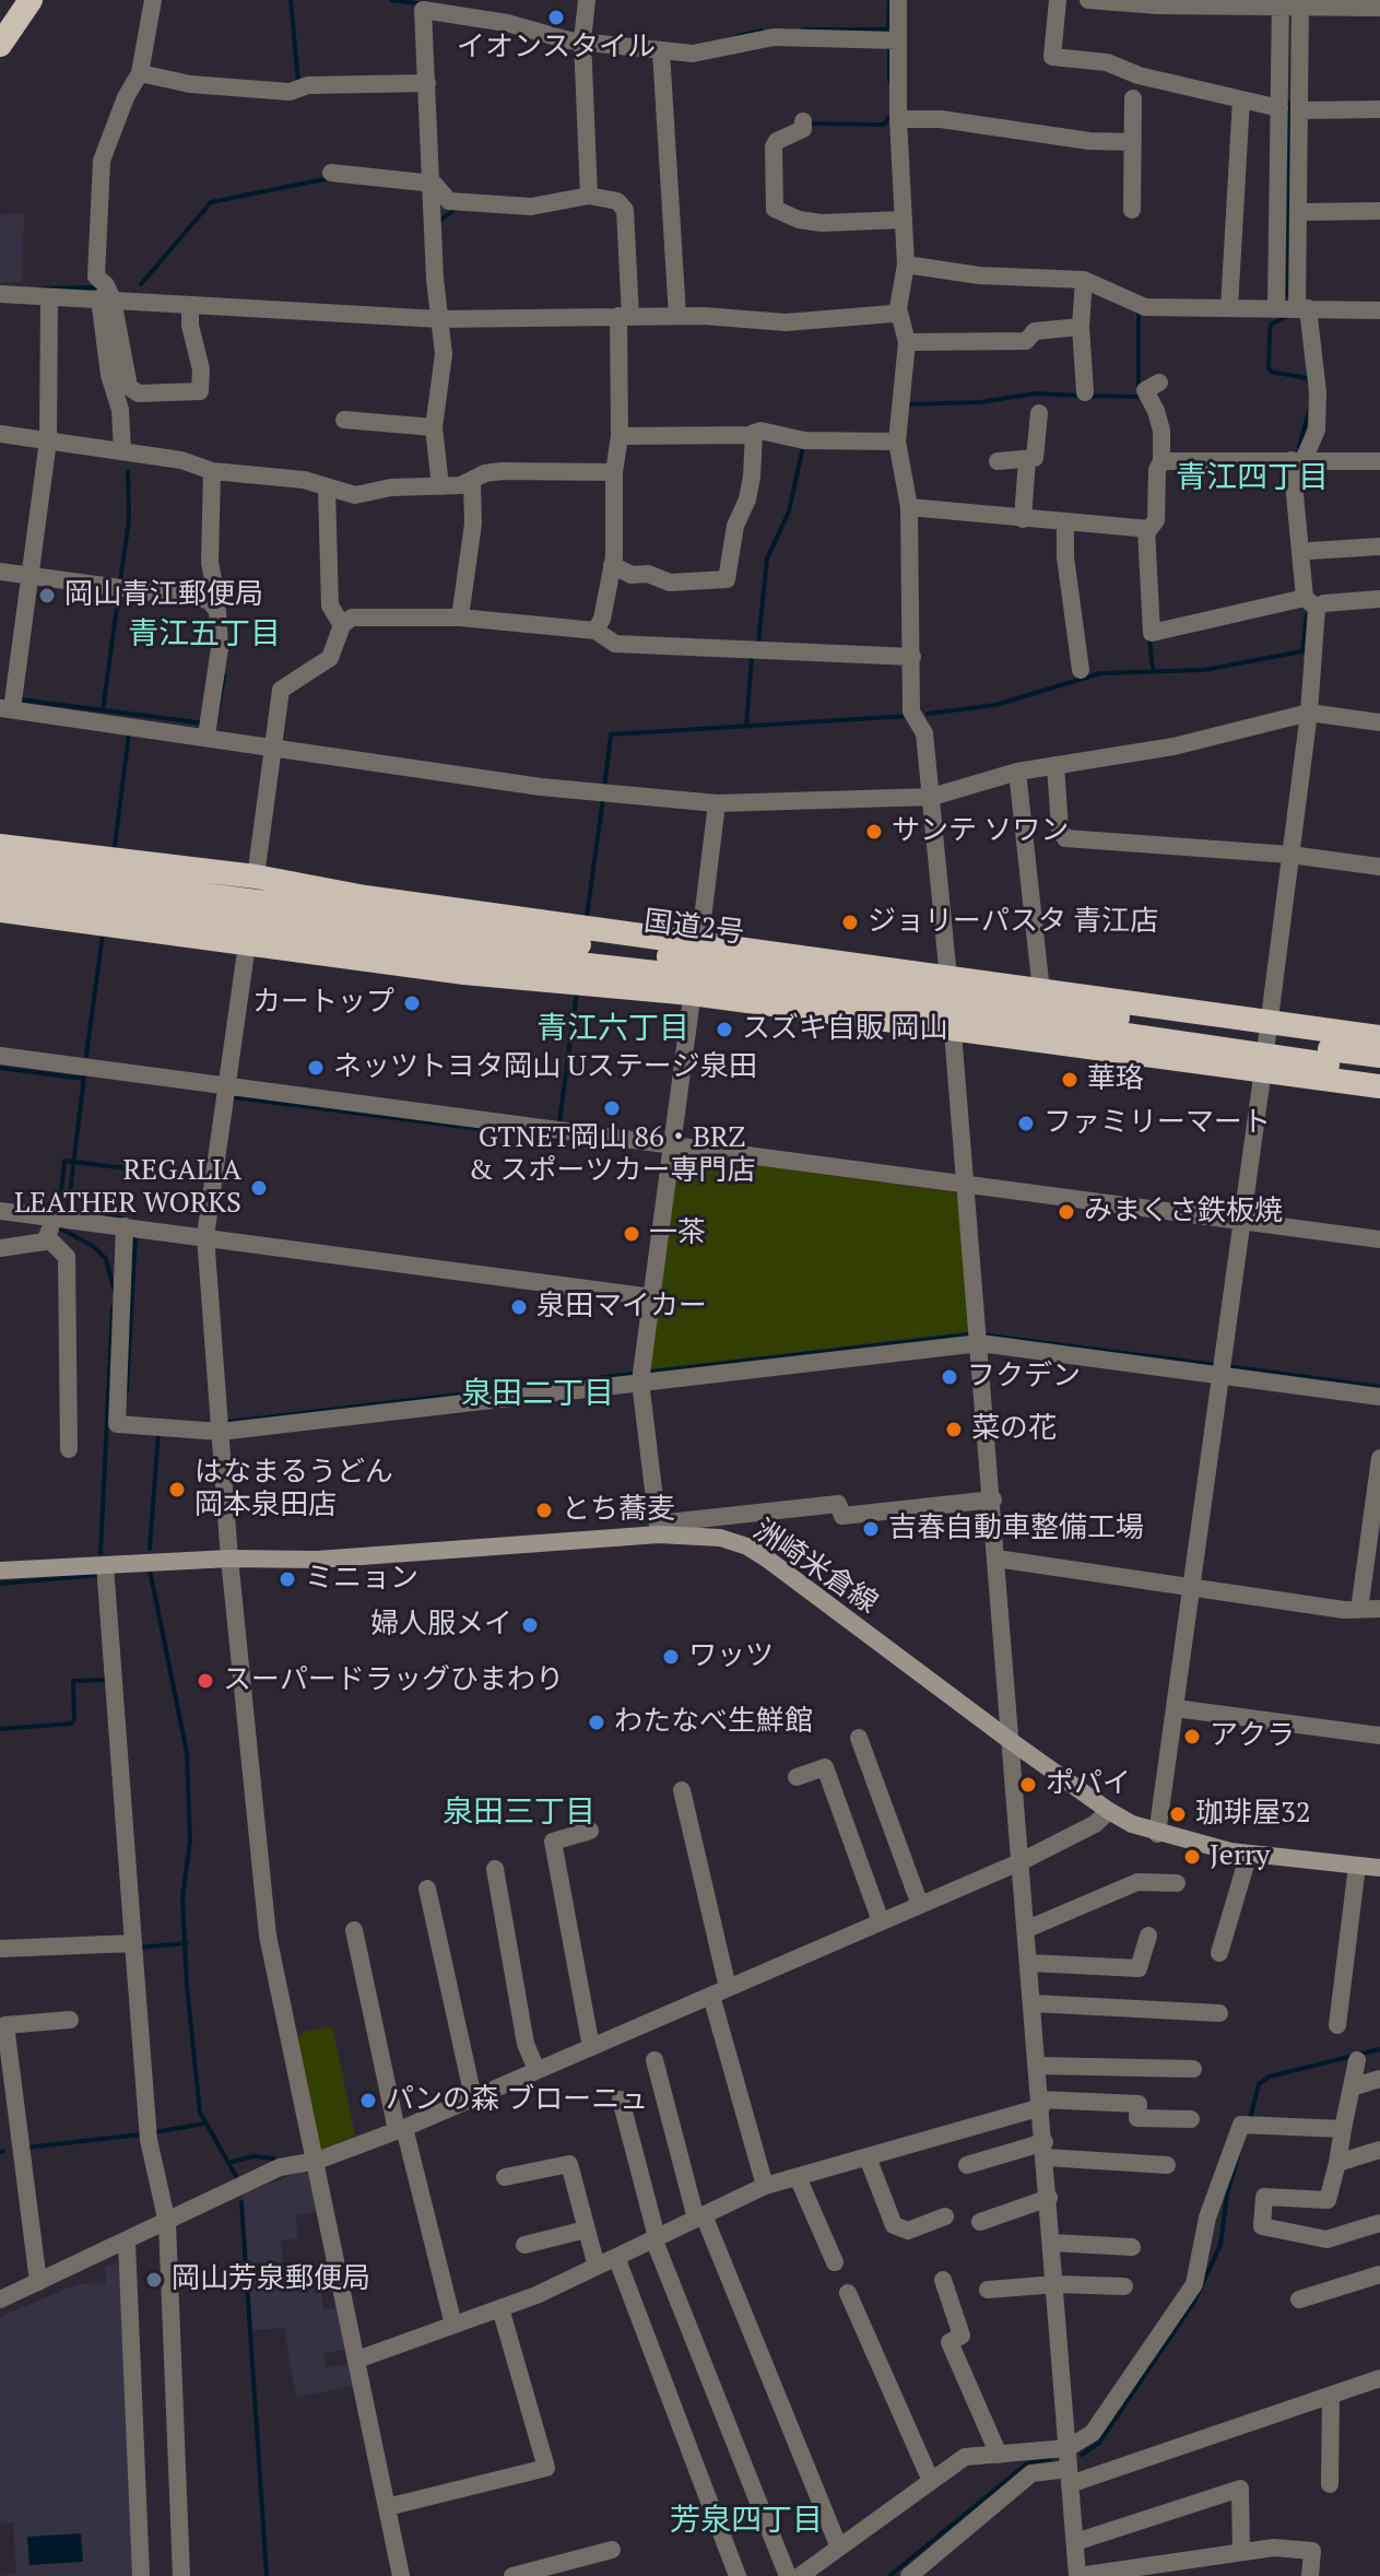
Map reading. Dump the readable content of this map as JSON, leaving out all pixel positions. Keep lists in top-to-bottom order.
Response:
{
  "streets": {
    "highway": ["国道2号"],
    "main road": ["洲崎米倉線"]
  },
  "districts": [
    "青江四丁目",
    "青江五丁目",
    "青江六丁目",
    "泉田二丁目",
    "泉田三丁目",
    "芳泉四丁目"
  ],
  "places": [
    "イオンスタイル",
    "岡山青江郵便局",
    "サンテ ソワン",
    "ジョリーパスタ 青江店",
    "カートップ",
    "スズキ自販 岡山",
    "ネッツトヨタ岡山 Uステージ泉田",
    "華珞",
    "GTNET岡山 86・BRZ & スポーツカー専門店",
    "ファミリーマート",
    "REGALIA LEATHER WORKS",
    "みまくさ鉄板焼",
    "一茶",
    "泉田マイカー",
    "フクデン",
    "菜の花",
    "はなまるうどん 岡本泉田店",
    "とち蕎麦",
    "吉春自動車整備工場",
    "ミニョン",
    "婦人服メイ",
    "ワッツ",
    "スーパードラッグひまわり",
    "わたなべ生鮮館",
    "アクラ",
    "ポパイ",
    "珈琲屋32",
    "Jerry",
    "パンの森 ブローニュ",
    "岡山芳泉郵便局"
  ]
}
